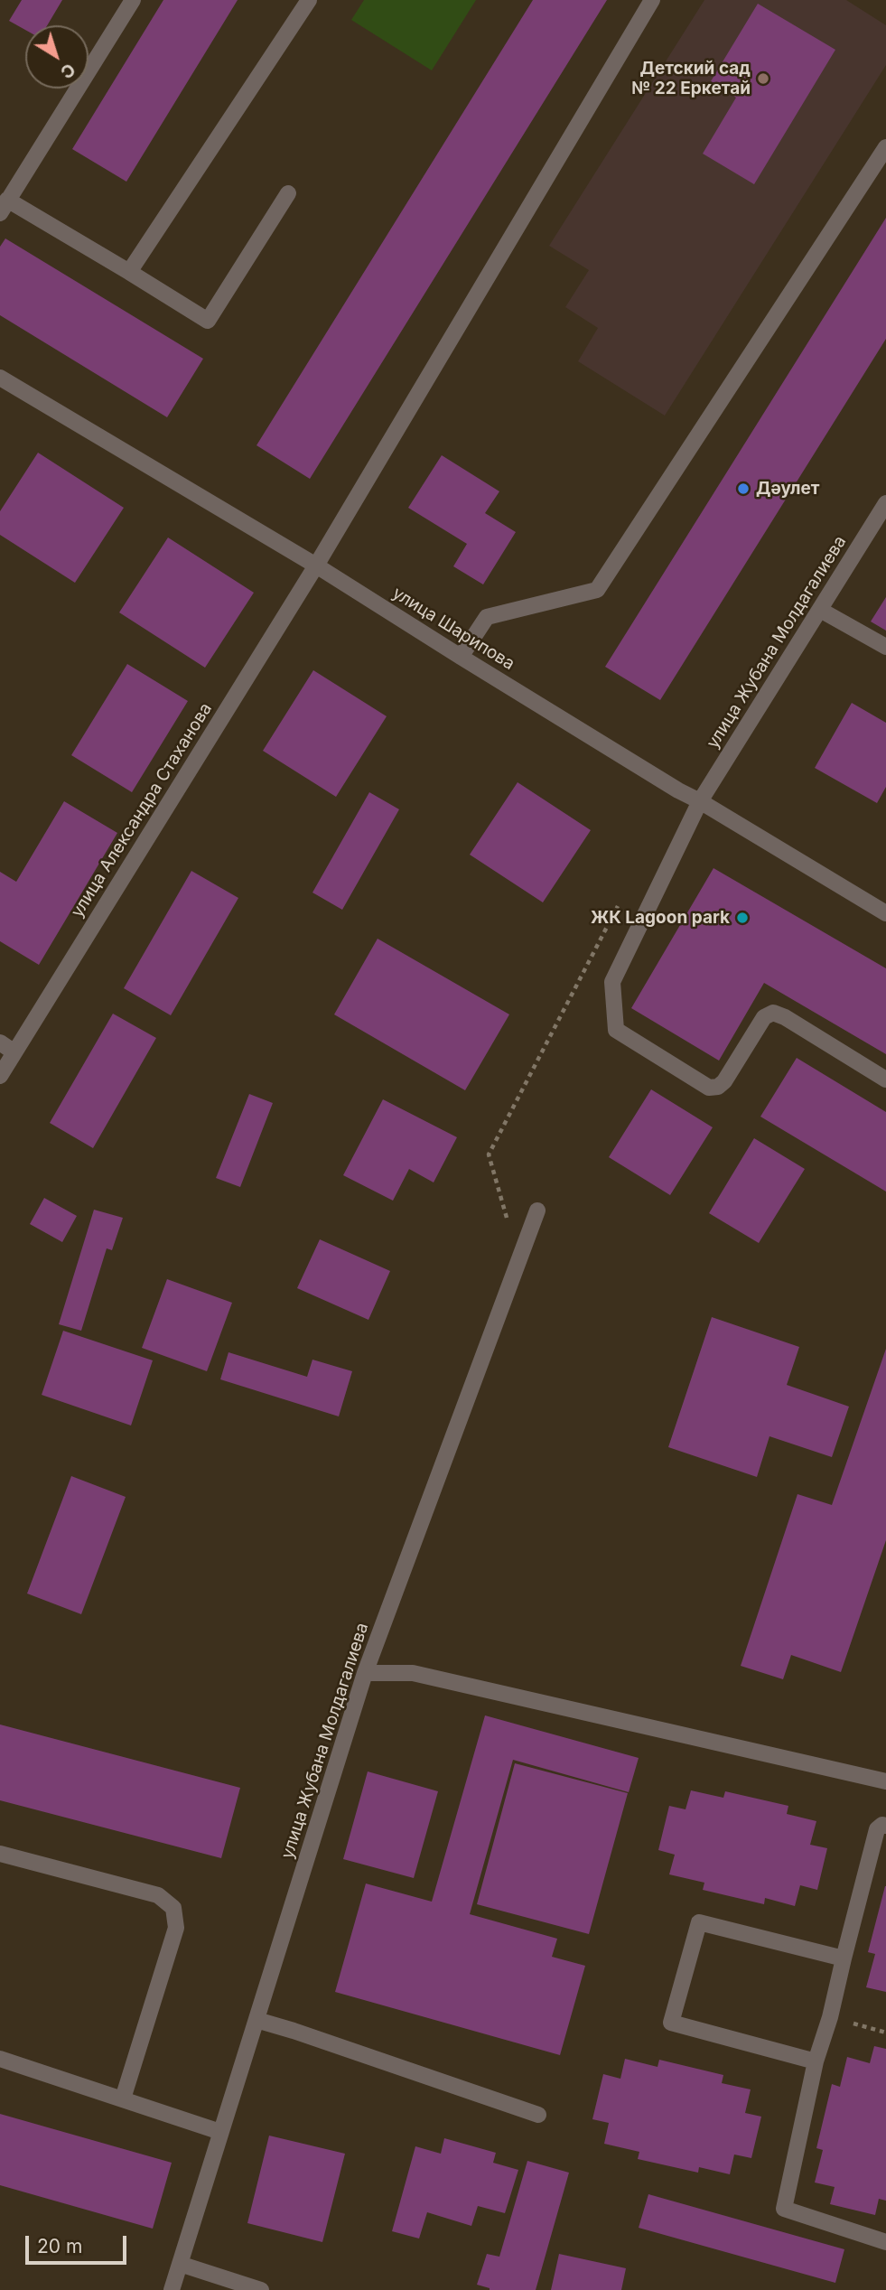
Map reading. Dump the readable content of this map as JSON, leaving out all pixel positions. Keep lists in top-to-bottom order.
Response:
{
  "streets": {
    "street": ["улица Шарипова", "улица Жубана Молдагалиева", "улица Александра Стаханова"]
  },
  "crossings": [
    ["улица Шарипова", "улица Жубана Молдагалиева"],
    ["улица Шарипова", "улица Александра Стаханова"]
  ],
  "places": ["Детский сад № 22 Еркетай", "Дәулет", "ЖК Lagoon park"],
  "scale_bar": "20 m",
  "north": "bottom right"
}
